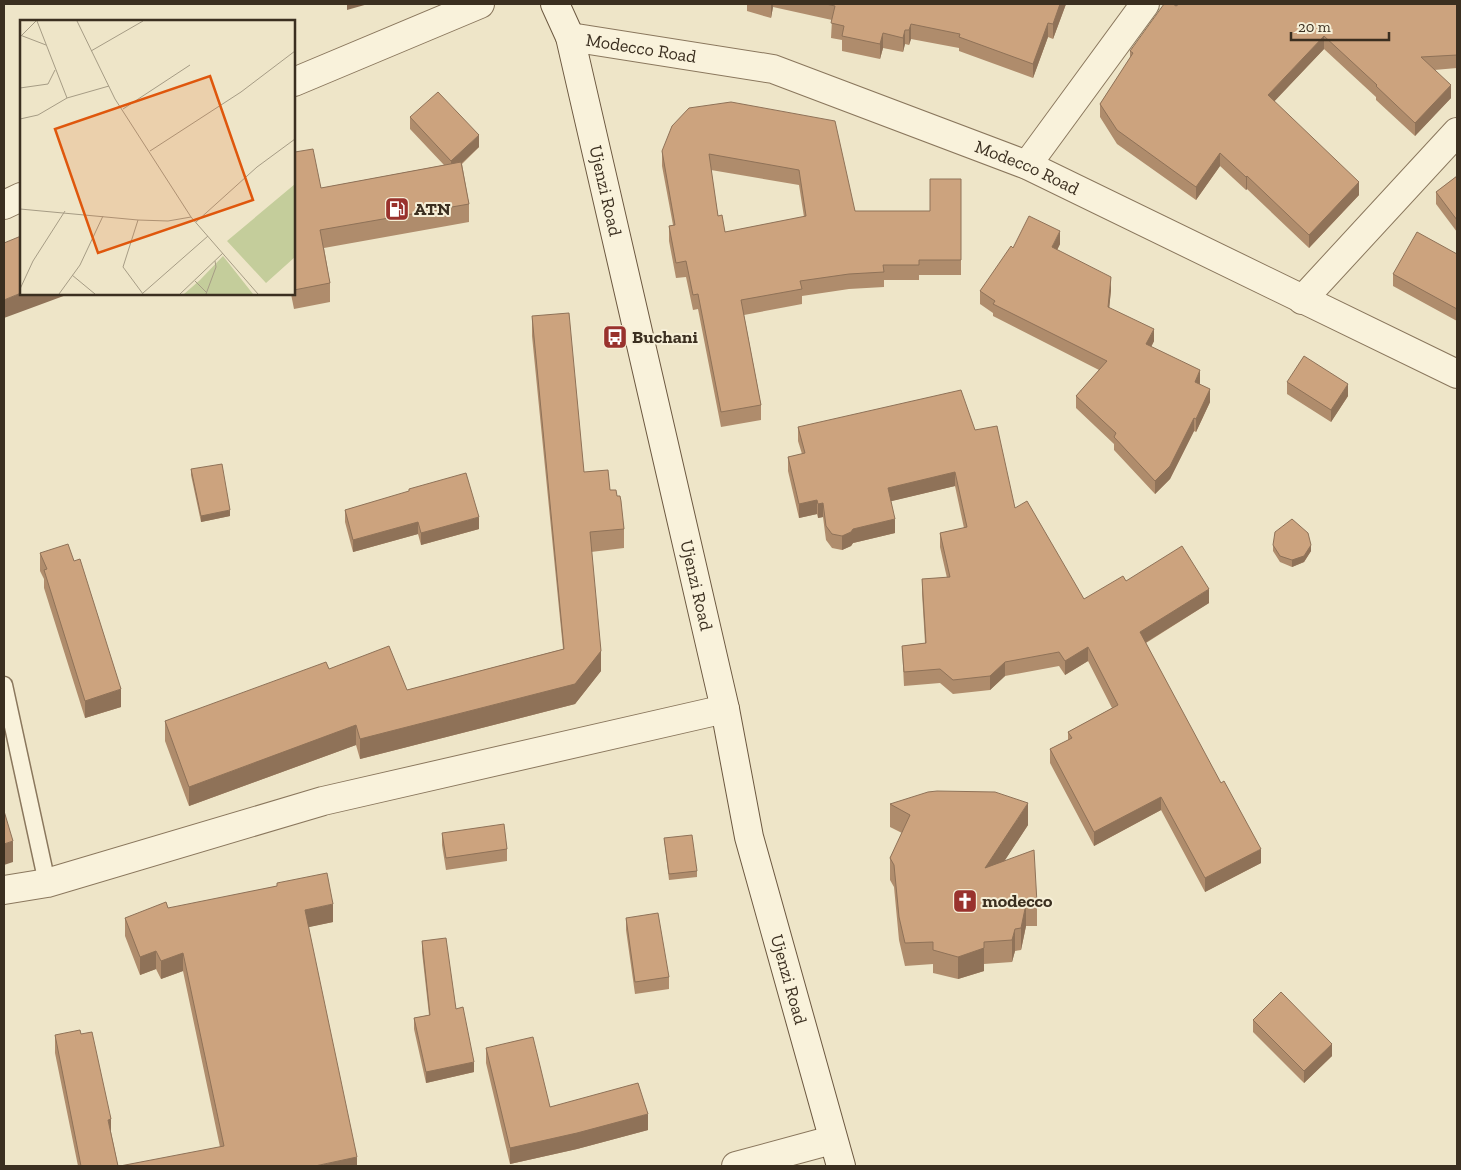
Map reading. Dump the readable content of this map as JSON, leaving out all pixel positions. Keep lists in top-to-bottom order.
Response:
{
  "streets": {
    "street": ["Modecco Road", "Ujenzi Road"]
  },
  "crossings": [
    ["Modecco Road", "Ujenzi Road"]
  ],
  "places": {
    "fuel station": ["ATN"],
    "bus stop": ["Buchani"],
    "church": ["modecco"]
  },
  "scale_bar": "20 m"
}
